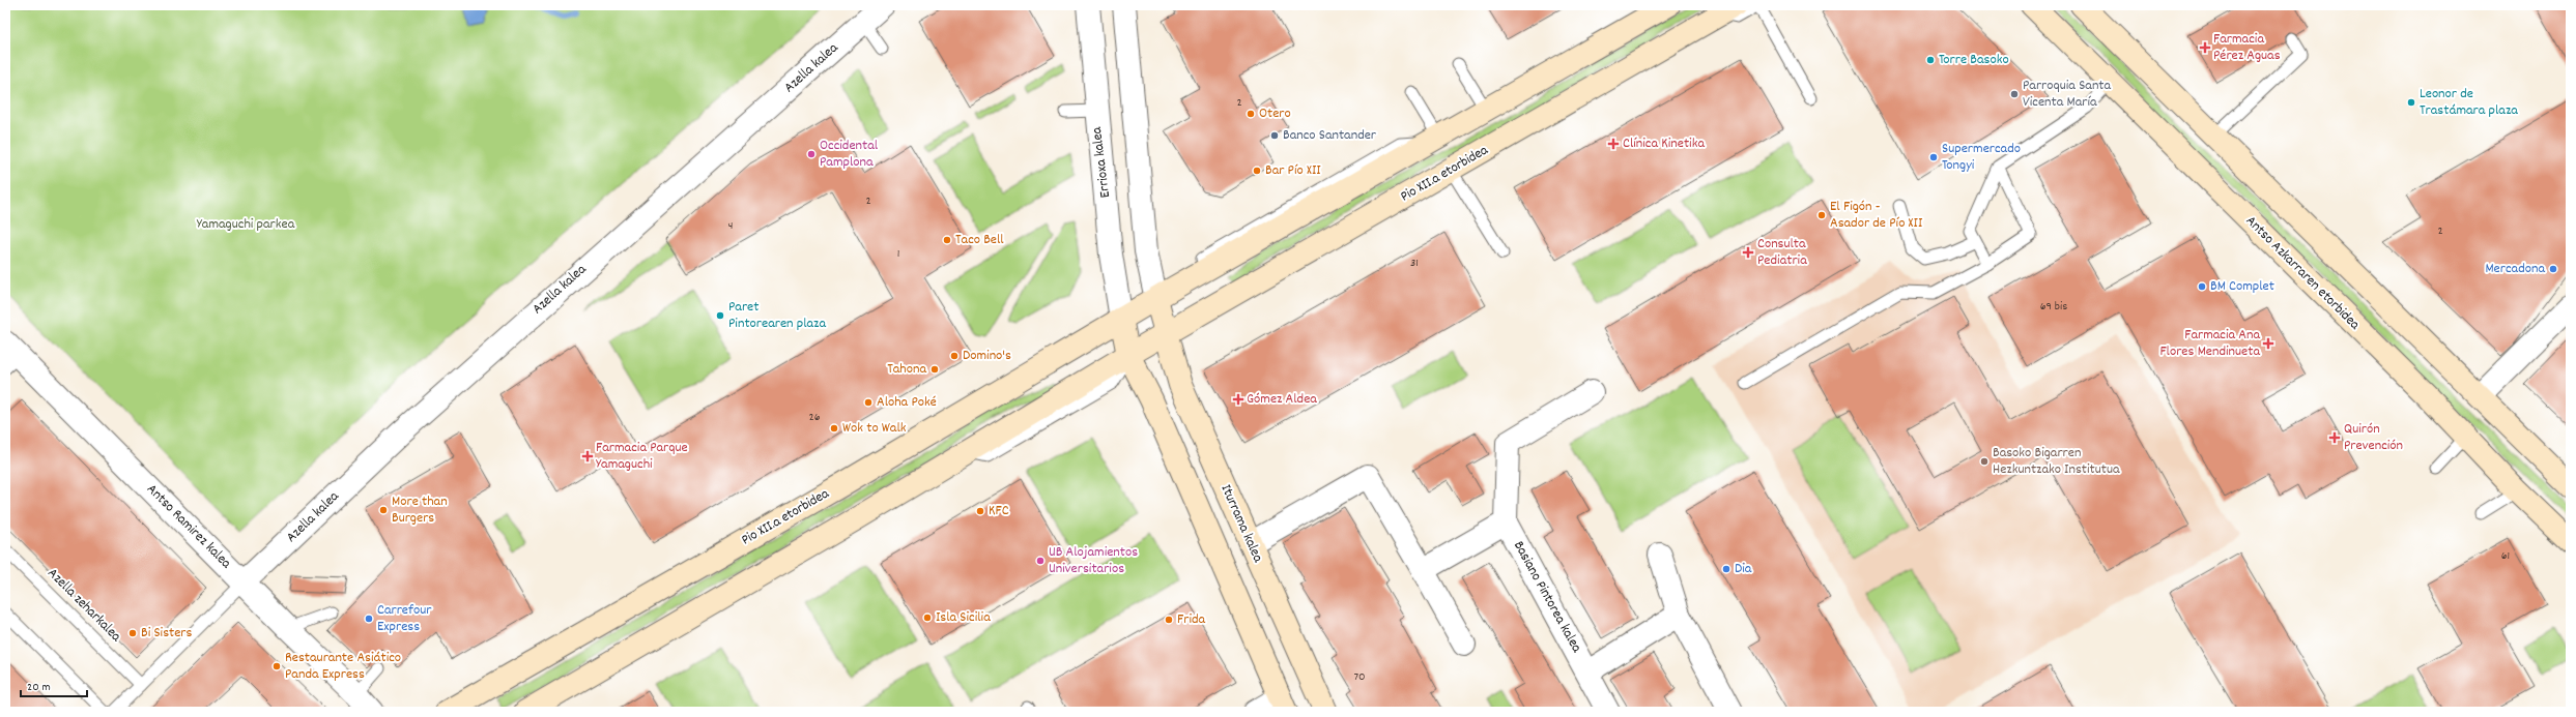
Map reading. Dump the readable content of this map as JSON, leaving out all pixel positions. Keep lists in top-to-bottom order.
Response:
{
  "streets": {
    "main road": ["Pio XII.a etorbidea", "Antso Azkarraren etorbidea", "Iturrama kalea"],
    "street": [
      "Azella kalea",
      "Errioxa kalea",
      "Antso Ramirez kalea",
      "Basiano Pintorea kalea"
    ],
    "lane": ["Azella zeharkalea"]
  },
  "crossings": [
    ["Azella kalea", "Antso Ramirez kalea"],
    ["Errioxa kalea", "Pio XII.a etorbidea"],
    ["Pio XII.a etorbidea", "Iturrama kalea"]
  ],
  "parks": ["Yamaguchi parkea"],
  "places": {
    "health": [
      "Farmacia Pérez Aguas",
      "Clínica Kinetika",
      "Consulta Pediatria",
      "Farmacia Ana Flores Mendinueta",
      "Gómez Aldea",
      "Quirón Prevención",
      "Farmacia Parque Yamaguchi"
    ],
    "other": [
      "Torre Basoko",
      "Parroquia Santa Vicenta María",
      "Leonor de Trastámara plaza",
      "Otero",
      "Banco Santander",
      "Occidental Pamplona",
      "Supermercado Tongyi",
      "Bar Pío XII",
      "El Figón - Asador de Pío XII",
      "Taco Bell",
      "Mercadona",
      "BM Complet",
      "Paret Pintorearen plaza",
      "Domino's",
      "Tahona",
      "Aloha Poké",
      "Wok to Walk",
      "Basoko Bigarren Hezkuntzako Institutua",
      "More than Burgers",
      "KFC",
      "UB Alojamientos Universitarios",
      "Dia",
      "Isla Sicilia",
      "Carrefour Express",
      "Frida",
      "Bi Sisters",
      "Restaurante Asiático Panda Express"
    ]
  },
  "house_numbers": [
    "2",
    "2",
    "4",
    "2",
    "1",
    "31",
    "69 bis",
    "26",
    "61",
    "70"
  ],
  "scale_bar": "20 m"
}
